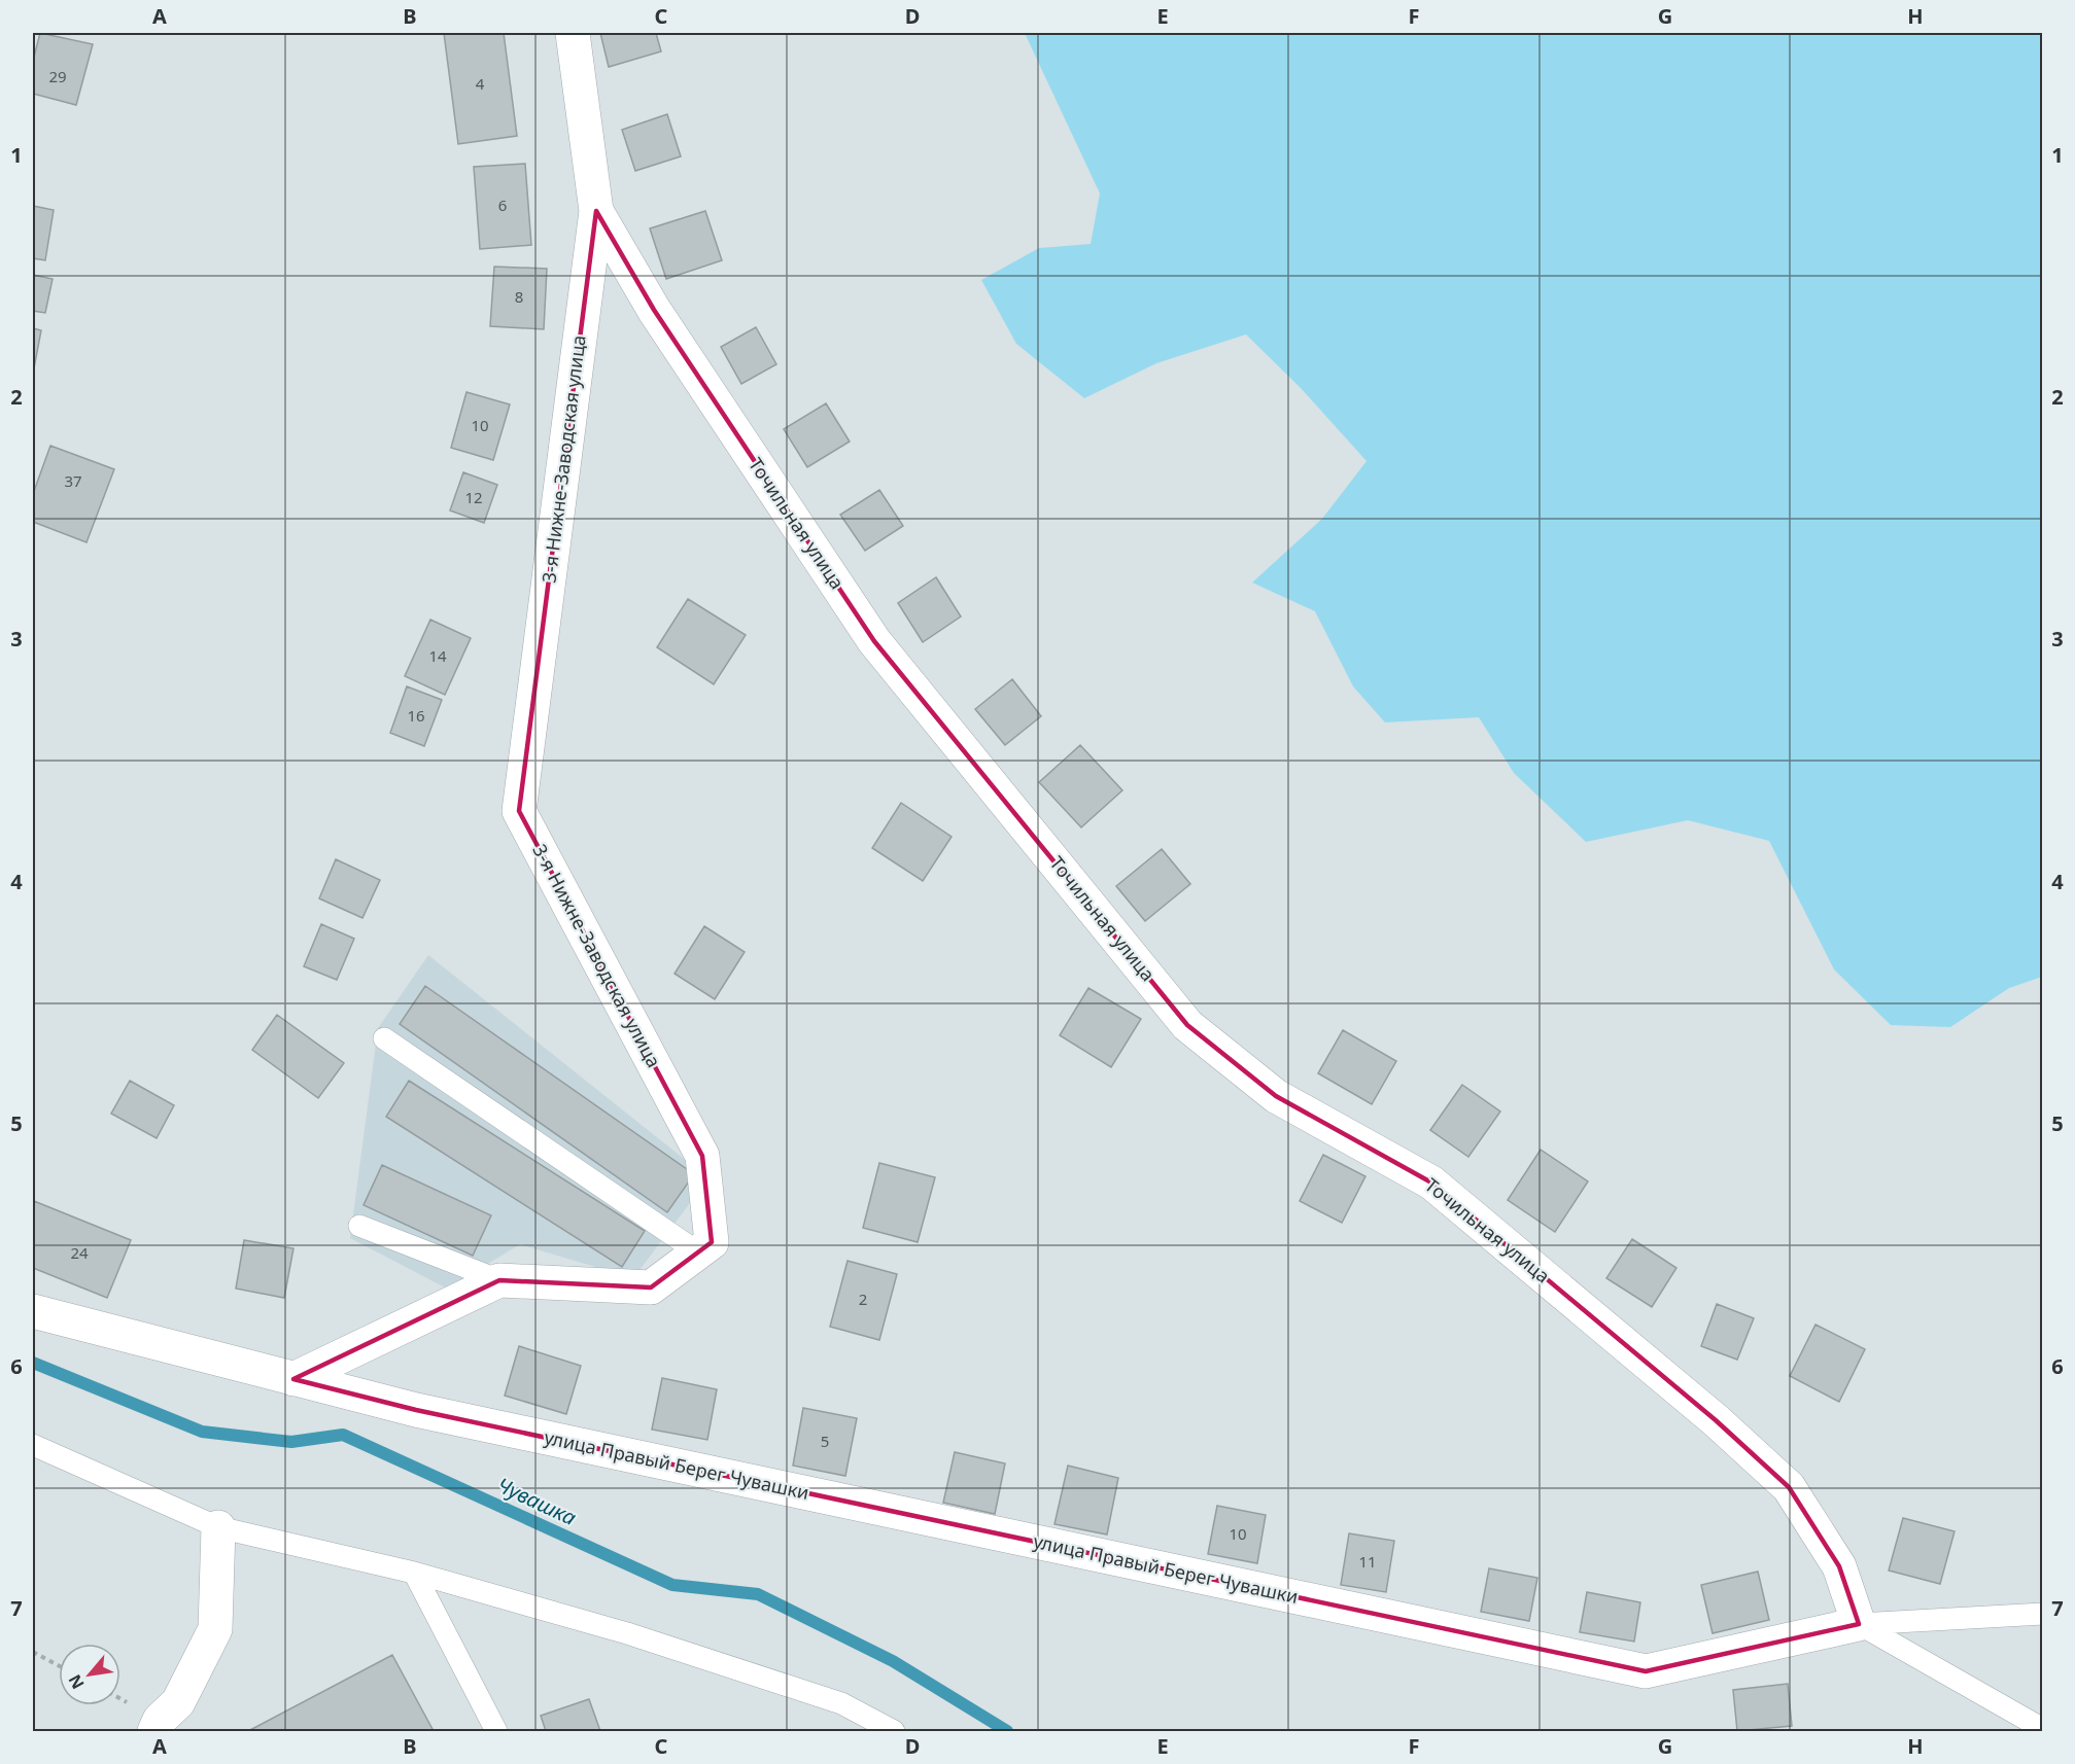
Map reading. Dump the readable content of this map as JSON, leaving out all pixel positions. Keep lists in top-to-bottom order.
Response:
{
  "streets": {
    "street": ["3-я Нижне-Заводская улица", "Точильная улица", "улица Правый Берег Чувашки"]
  },
  "crossings": [
    ["3-я Нижне-Заводская улица", "Точильная улица"],
    ["3-я Нижне-Заводская улица", "улица Правый Берег Чувашки"],
    ["Точильная улица", "улица Правый Берег Чувашки"]
  ],
  "water": ["Чувашка"],
  "house_numbers": [
    "29",
    "4",
    "6",
    "8",
    "10",
    "37",
    "12",
    "14",
    "16",
    "24",
    "2",
    "5",
    "10",
    "11"
  ],
  "north": "bottom left",
  "grid": {
    "columns": [
      "A",
      "B",
      "C",
      "D",
      "E",
      "F",
      "G",
      "H"
    ],
    "rows": [
      "1",
      "2",
      "3",
      "4",
      "5",
      "6",
      "7"
    ]
  }
}
